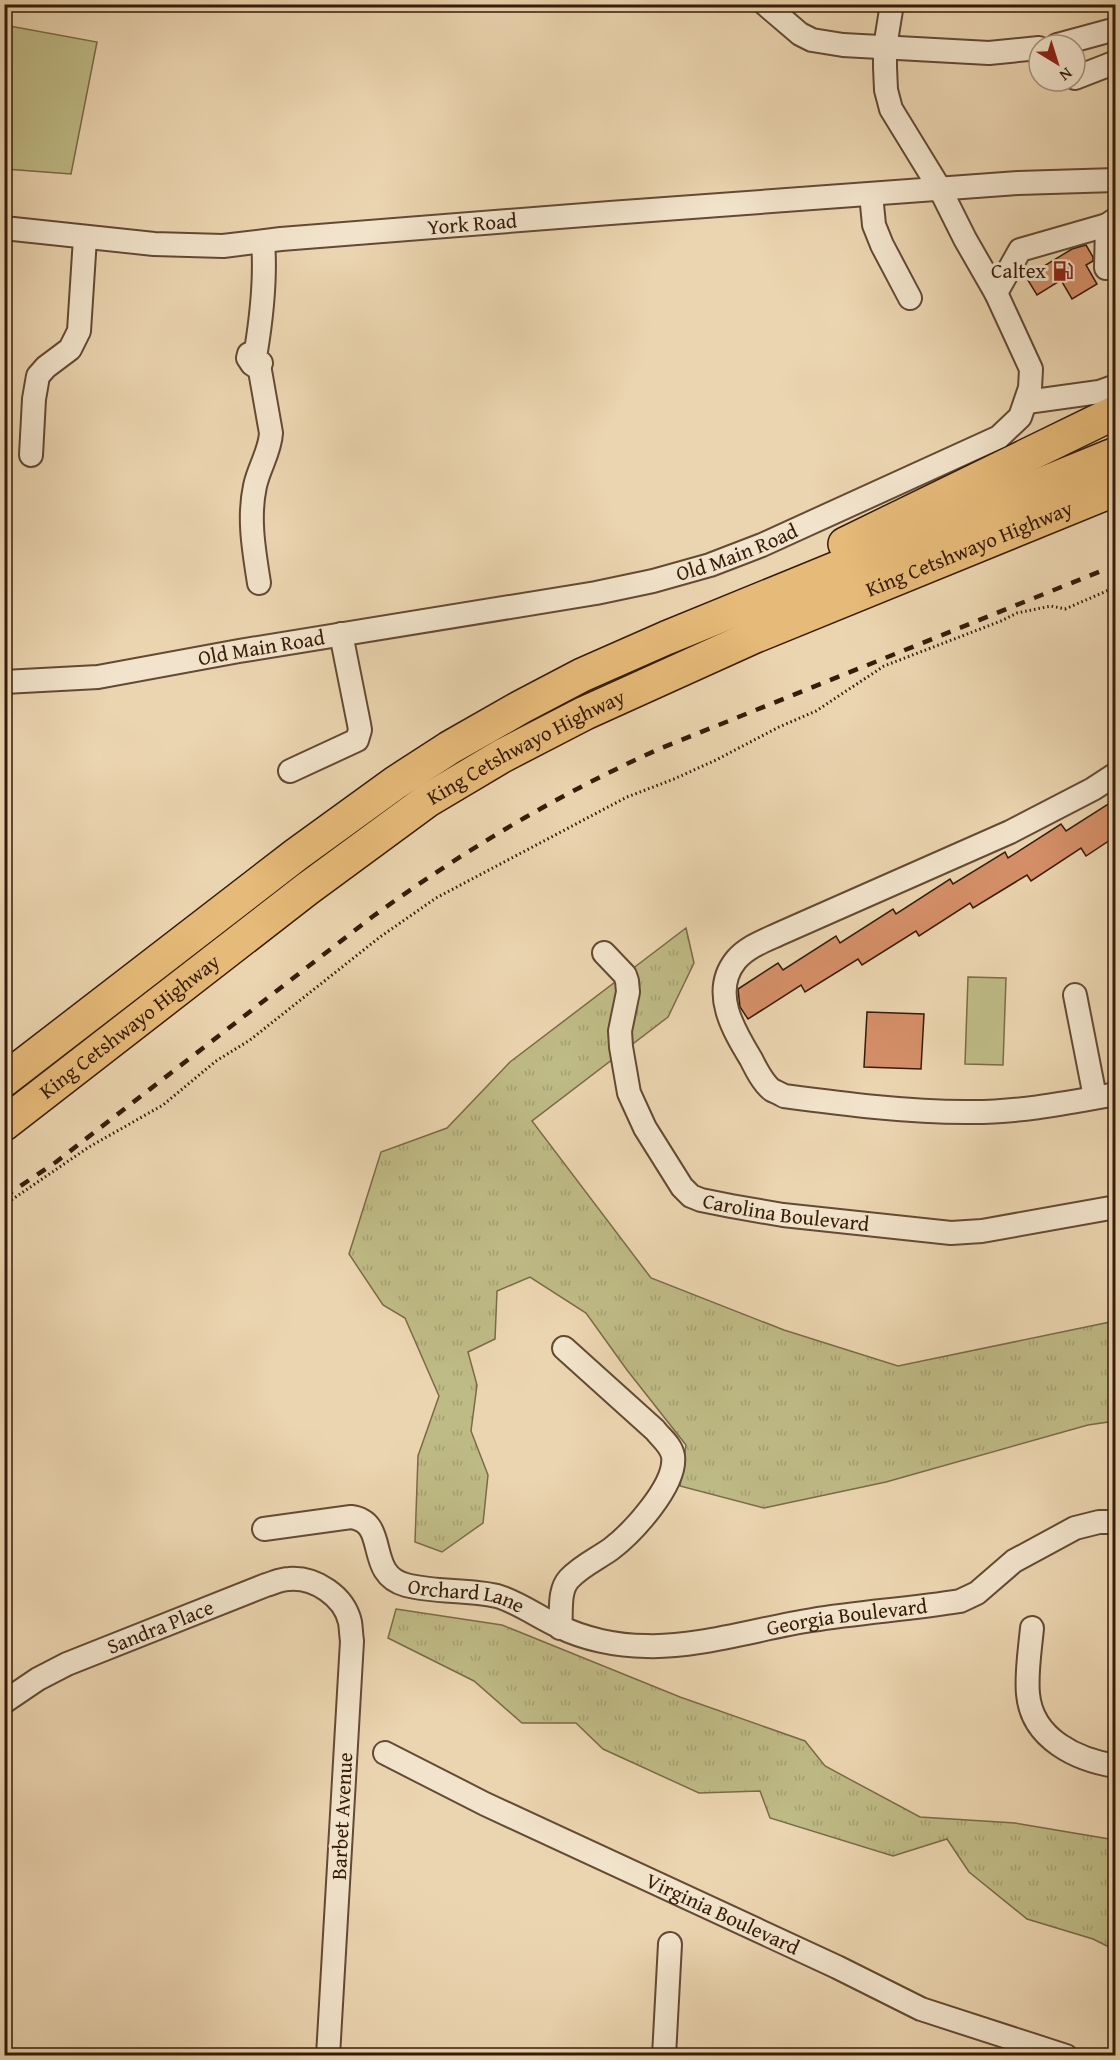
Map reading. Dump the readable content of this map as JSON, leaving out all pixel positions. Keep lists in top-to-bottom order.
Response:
{
  "streets": {
    "highway": ["King Cetshwayo Highway"],
    "street": [
      "York Road",
      "Old Main Road",
      "Carolina Boulevard",
      "Orchard Lane",
      "Georgia Boulevard",
      "Sandra Place",
      "Barbet Avenue",
      "Virginia Boulevard"
    ]
  },
  "crossings": [
    ["York Road", "Old Main Road"],
    ["Orchard Lane", "Georgia Boulevard"],
    ["Sandra Place", "Barbet Avenue"]
  ],
  "places": {
    "fuel station": ["Caltex"]
  },
  "north": "bottom right"
}
